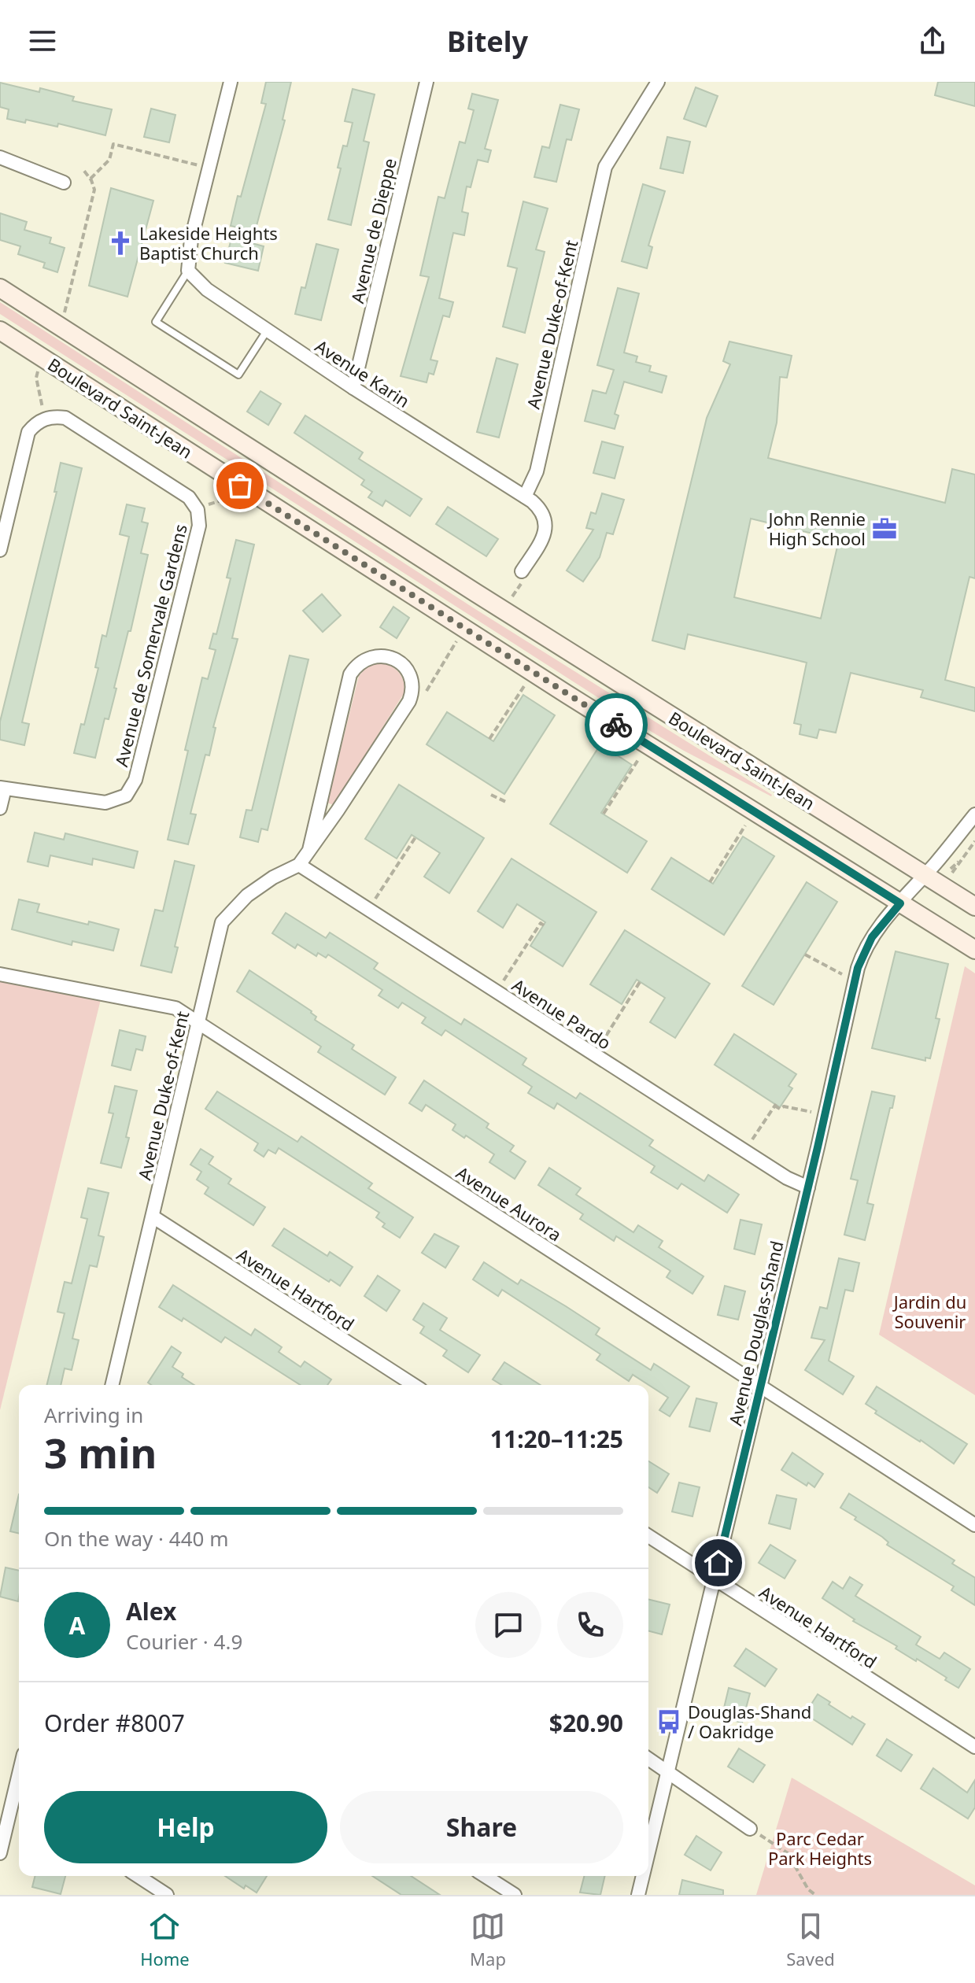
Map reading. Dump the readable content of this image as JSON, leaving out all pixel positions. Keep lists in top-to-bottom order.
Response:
{
  "streets": {
    "main road": ["Boulevard Saint-Jean"],
    "street": [
      "Avenue de Dieppe",
      "Avenue Duke-of-Kent",
      "Avenue Karin",
      "Avenue de Somervale Gardens",
      "Avenue Pardo",
      "Avenue Aurora",
      "Avenue Hartford",
      "Avenue Douglas-Shand"
    ]
  },
  "crossings": [
    ["Avenue de Dieppe", "Avenue Karin"],
    ["Avenue Duke-of-Kent", "Avenue Karin"],
    ["Avenue Duke-of-Kent", "Avenue Pardo"],
    ["Avenue Duke-of-Kent", "Avenue Aurora"],
    ["Avenue Duke-of-Kent", "Avenue Hartford"],
    ["Boulevard Saint-Jean", "Avenue Douglas-Shand"],
    ["Avenue Pardo", "Avenue Douglas-Shand"],
    ["Avenue Aurora", "Avenue Douglas-Shand"],
    ["Avenue Hartford", "Avenue Douglas-Shand"]
  ],
  "parks": ["Jardin du Souvenir", "Parc Cedar Park Heights"],
  "places": {
    "church": ["Lakeside Heights Baptist Church"],
    "office": ["John Rennie High School"],
    "bus stop": ["Douglas-Shand / Oakridge"]
  },
  "page": {
    "header": "Bitely",
    "heading": ["3 min", "Arriving in", "11:20–11:25"],
    "panel": [
      "Alex",
      "Courier · 4.9",
      "Order #8007",
      "$20.90"
    ],
    "bar": "On the way · 440 m",
    "round": "A",
    "buttons": ["Help", "Share"],
    "tabs": ["Home", "Map", "Saved"]
  }
}
